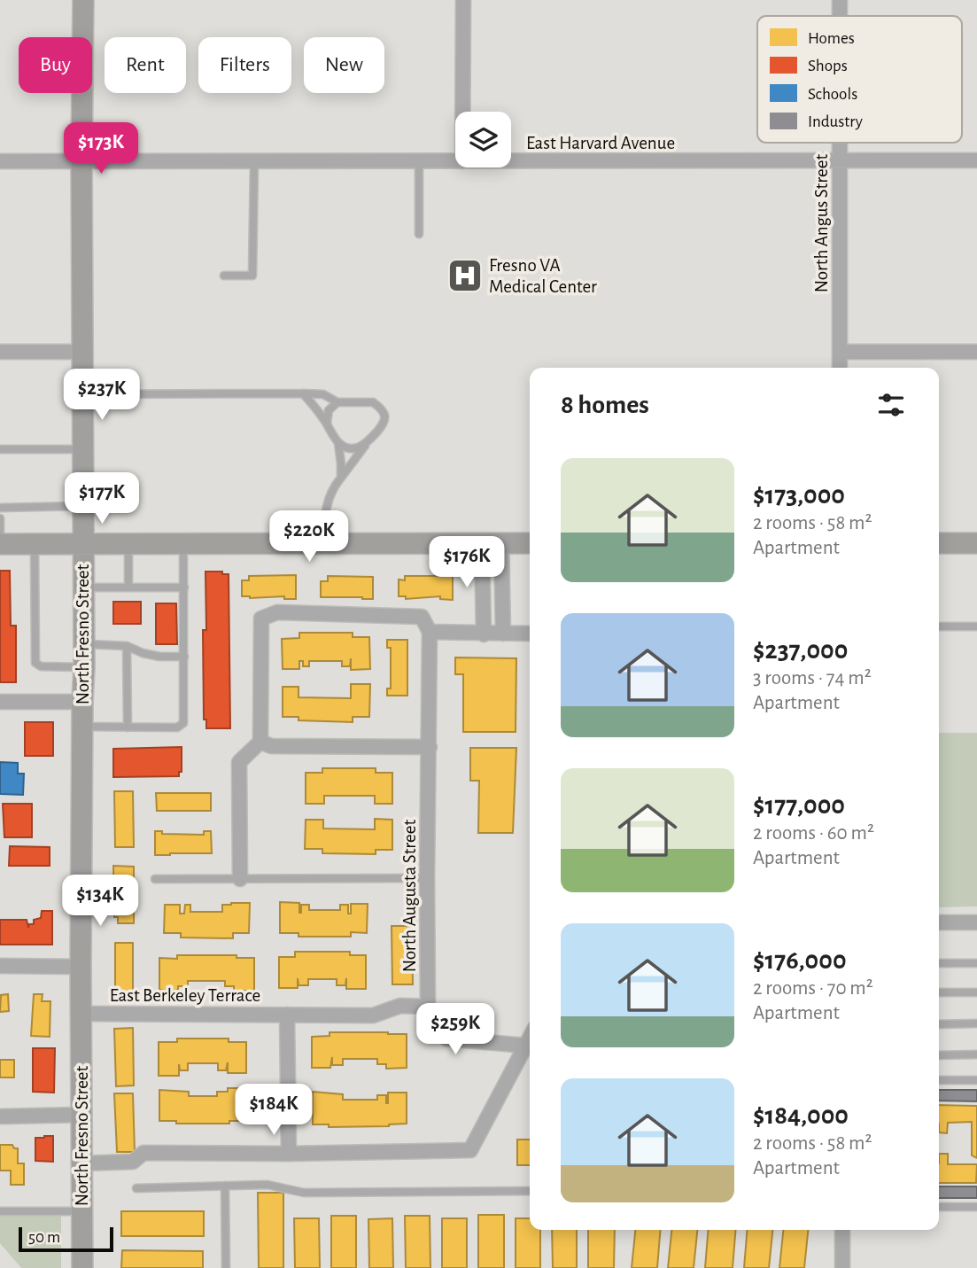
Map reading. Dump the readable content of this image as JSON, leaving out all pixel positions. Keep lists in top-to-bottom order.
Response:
{
  "streets": {
    "main road": ["North Fresno Street"],
    "street": [
      "East Harvard Avenue",
      "North Angus Street",
      "North Augusta Street",
      "East Berkeley Terrace"
    ]
  },
  "crossings": [
    ["East Harvard Avenue", "North Angus Street"],
    ["East Harvard Avenue", "North Fresno Street"],
    ["North Fresno Street", "East Berkeley Terrace"]
  ],
  "places": {
    "hospital": ["Fresno VA Medical Center"]
  },
  "legend": [
    "Homes",
    "Shops",
    "Schools",
    "Industry"
  ],
  "scale_bar": "50 m",
  "page": {
    "chip": [
      "Buy",
      "Rent",
      "Filters",
      "New"
    ],
    "price": [
      "$173K",
      "$237K",
      "$177K",
      "$220K",
      "$176K",
      "$134K",
      "$259K",
      "$184K"
    ],
    "heading": "8 homes",
    "list": [
      {
        "name": "$173,000",
        "note": "2 rooms · 58 m² · Apartment"
      },
      {
        "name": "$237,000",
        "note": "3 rooms · 74 m² · Apartment"
      },
      {
        "name": "$177,000",
        "note": "2 rooms · 60 m² · Apartment"
      },
      {
        "name": "$176,000",
        "note": "2 rooms · 70 m² · Apartment"
      },
      {
        "name": "$184,000",
        "note": "2 rooms · 58 m² · Apartment"
      }
    ],
    "scale": "50 m"
  }
}
